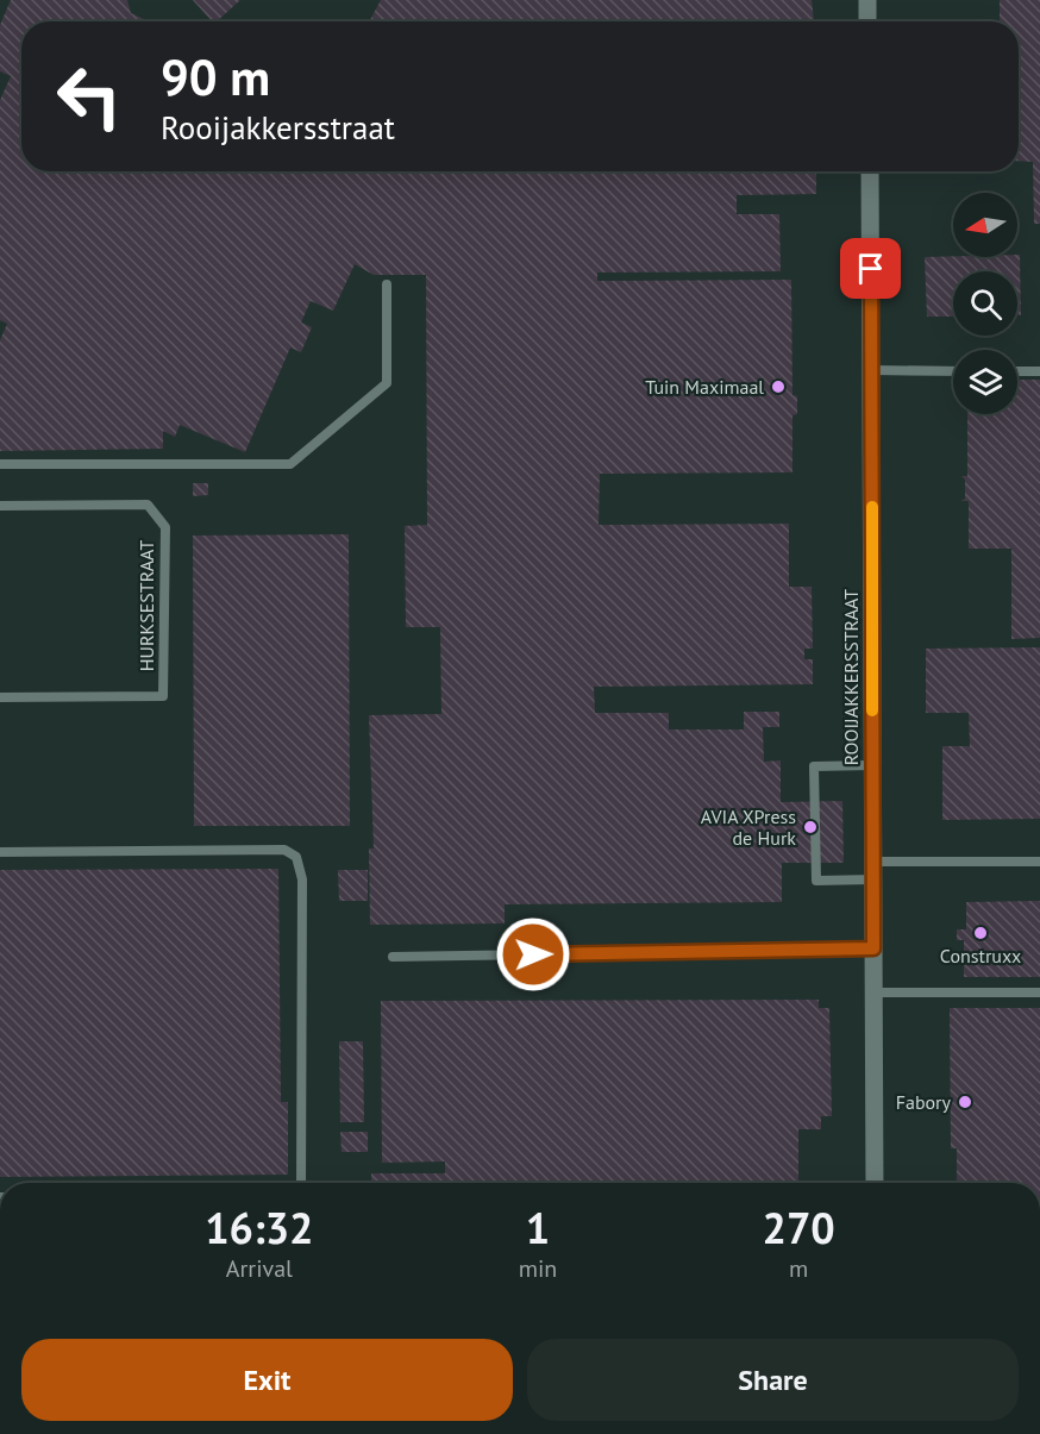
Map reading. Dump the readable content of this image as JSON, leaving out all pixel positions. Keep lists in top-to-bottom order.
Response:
{
  "streets": {
    "street": ["ROOIJAKKERSSTRAAT"],
    "lane": ["HURKSESTRAAT"]
  },
  "places": [
    "Tuin Maximaal",
    "AVIA XPress de Hurk",
    "Construxx",
    "Fabory"
  ],
  "north": "left",
  "page": {
    "turn": ["90 m", "Rooijakkersstraat"],
    "eta": [
      "16:32",
      "Arrival",
      "1",
      "min",
      "270",
      "m"
    ],
    "buttons": ["Exit", "Share"]
  }
}
